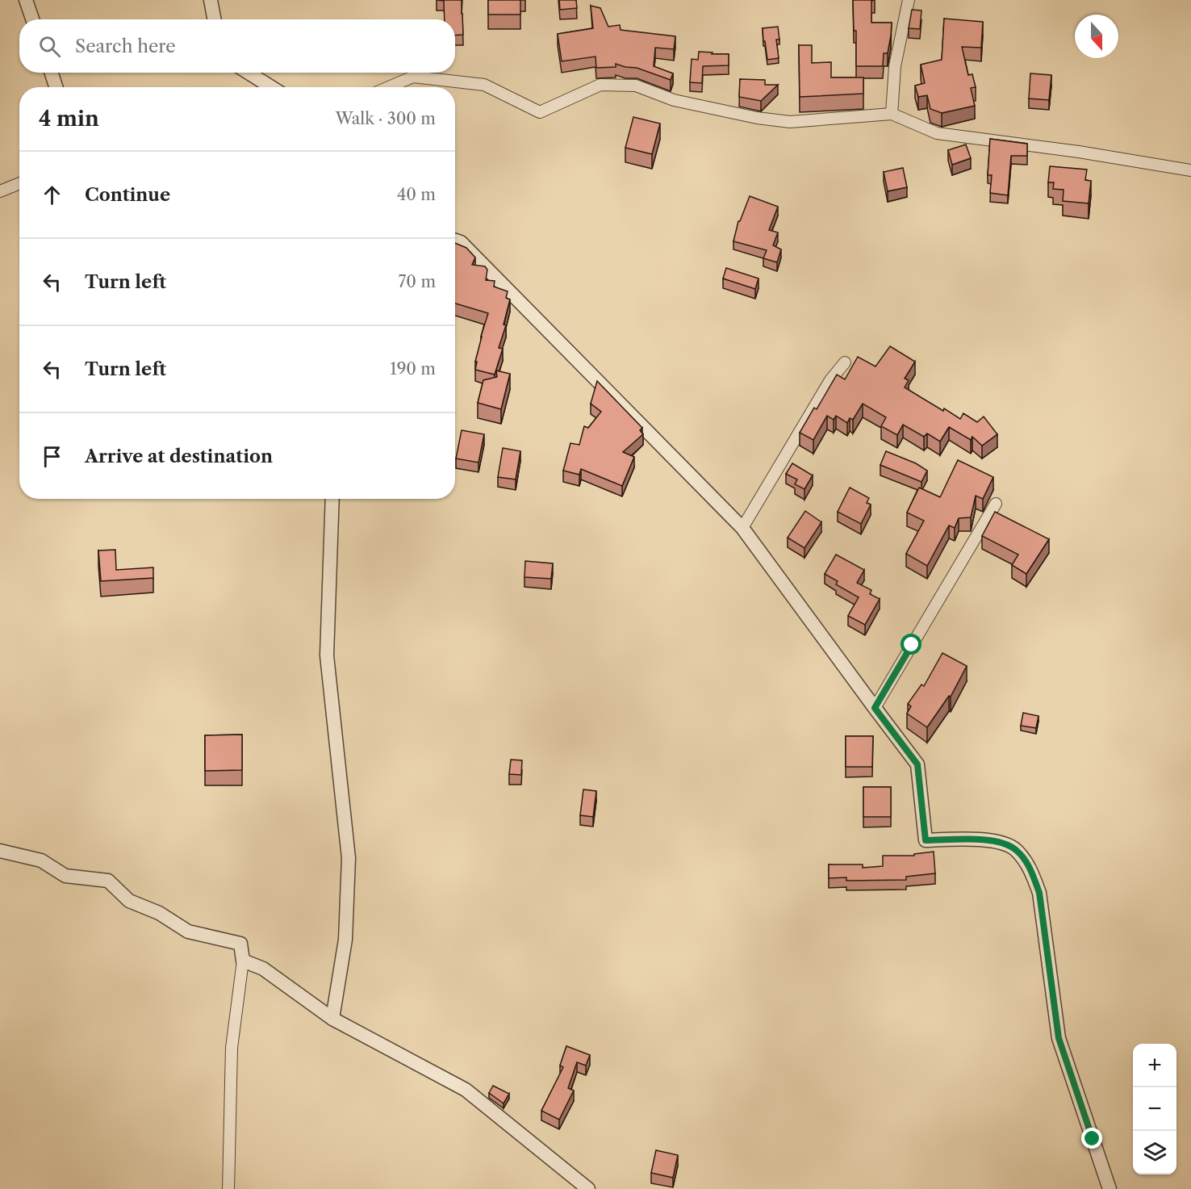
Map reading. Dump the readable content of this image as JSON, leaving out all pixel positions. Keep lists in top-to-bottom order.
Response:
{
  "north": "bottom",
  "page": {
    "search": "Search here",
    "heading": ["4 min", "Walk · 300 m"],
    "list": [
      ["Continue", "40 m"],
      ["Turn left", "70 m"],
      ["Turn left", "190 m"],
      "Arrive at destination"
    ],
    "map_buttons": ["+", "−"]
  }
}
